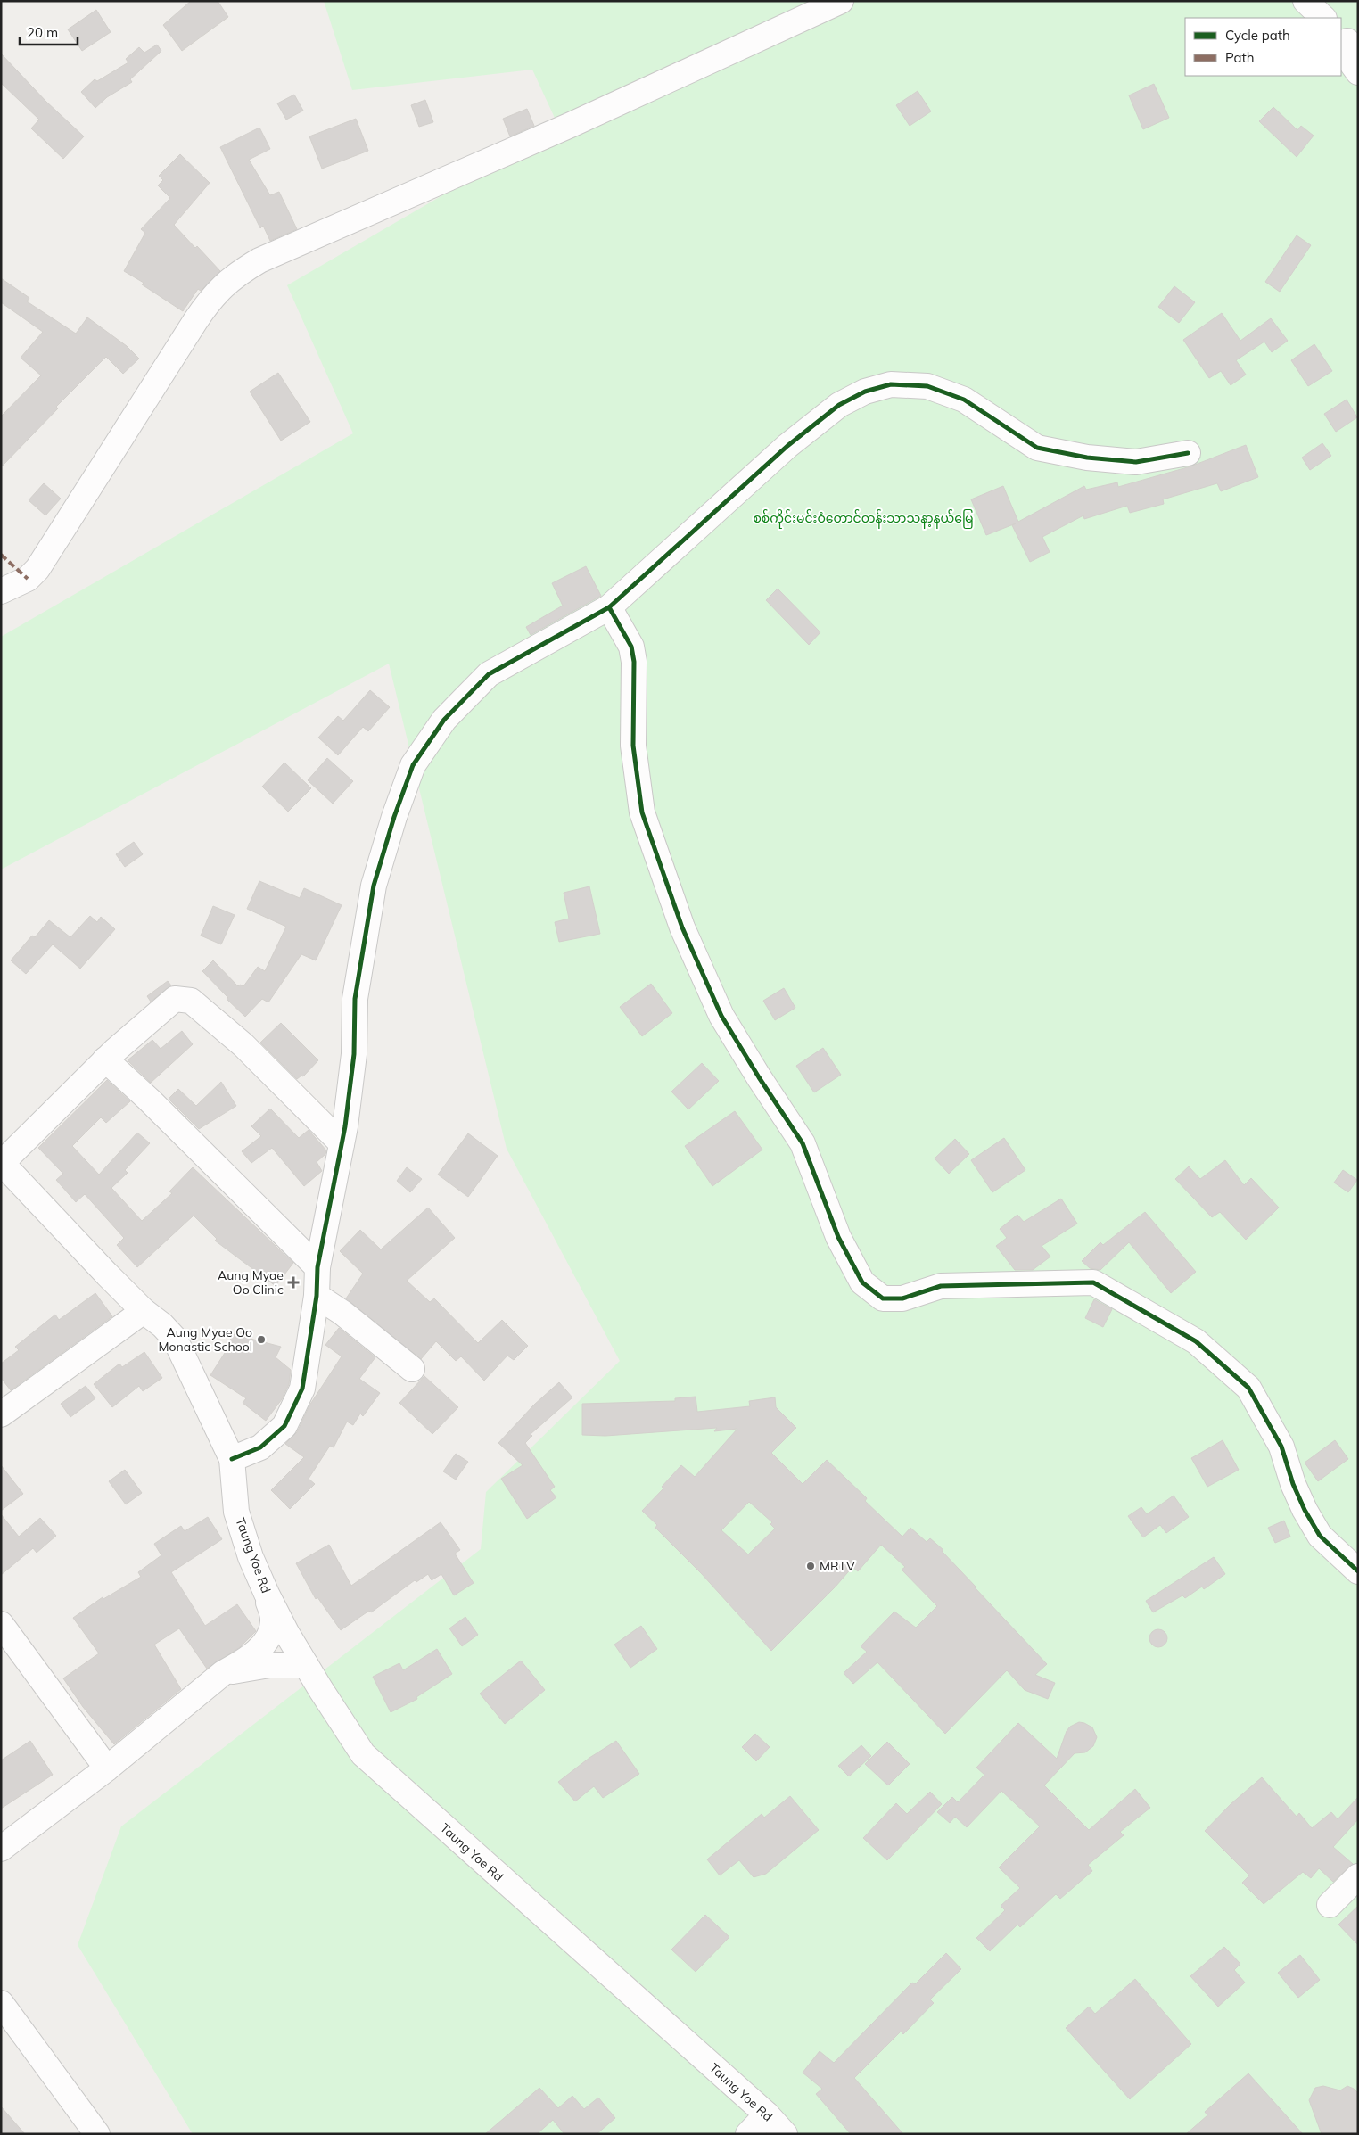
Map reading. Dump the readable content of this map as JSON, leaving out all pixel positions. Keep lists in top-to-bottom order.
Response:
{
  "streets": {
    "street": ["Taung Yoe Rd"]
  },
  "parks": ["စစ်ကိုင်းမင်းဝံတောင်တန်းသာသနာ့နယ်မြေ"],
  "places": {
    "health": ["Aung Myae Oo Clinic"],
    "other": ["Aung Myae Oo Monastic School", "MRTV"]
  },
  "legend": ["Cycle path", "Path"],
  "scale_bar": "20 m"
}
